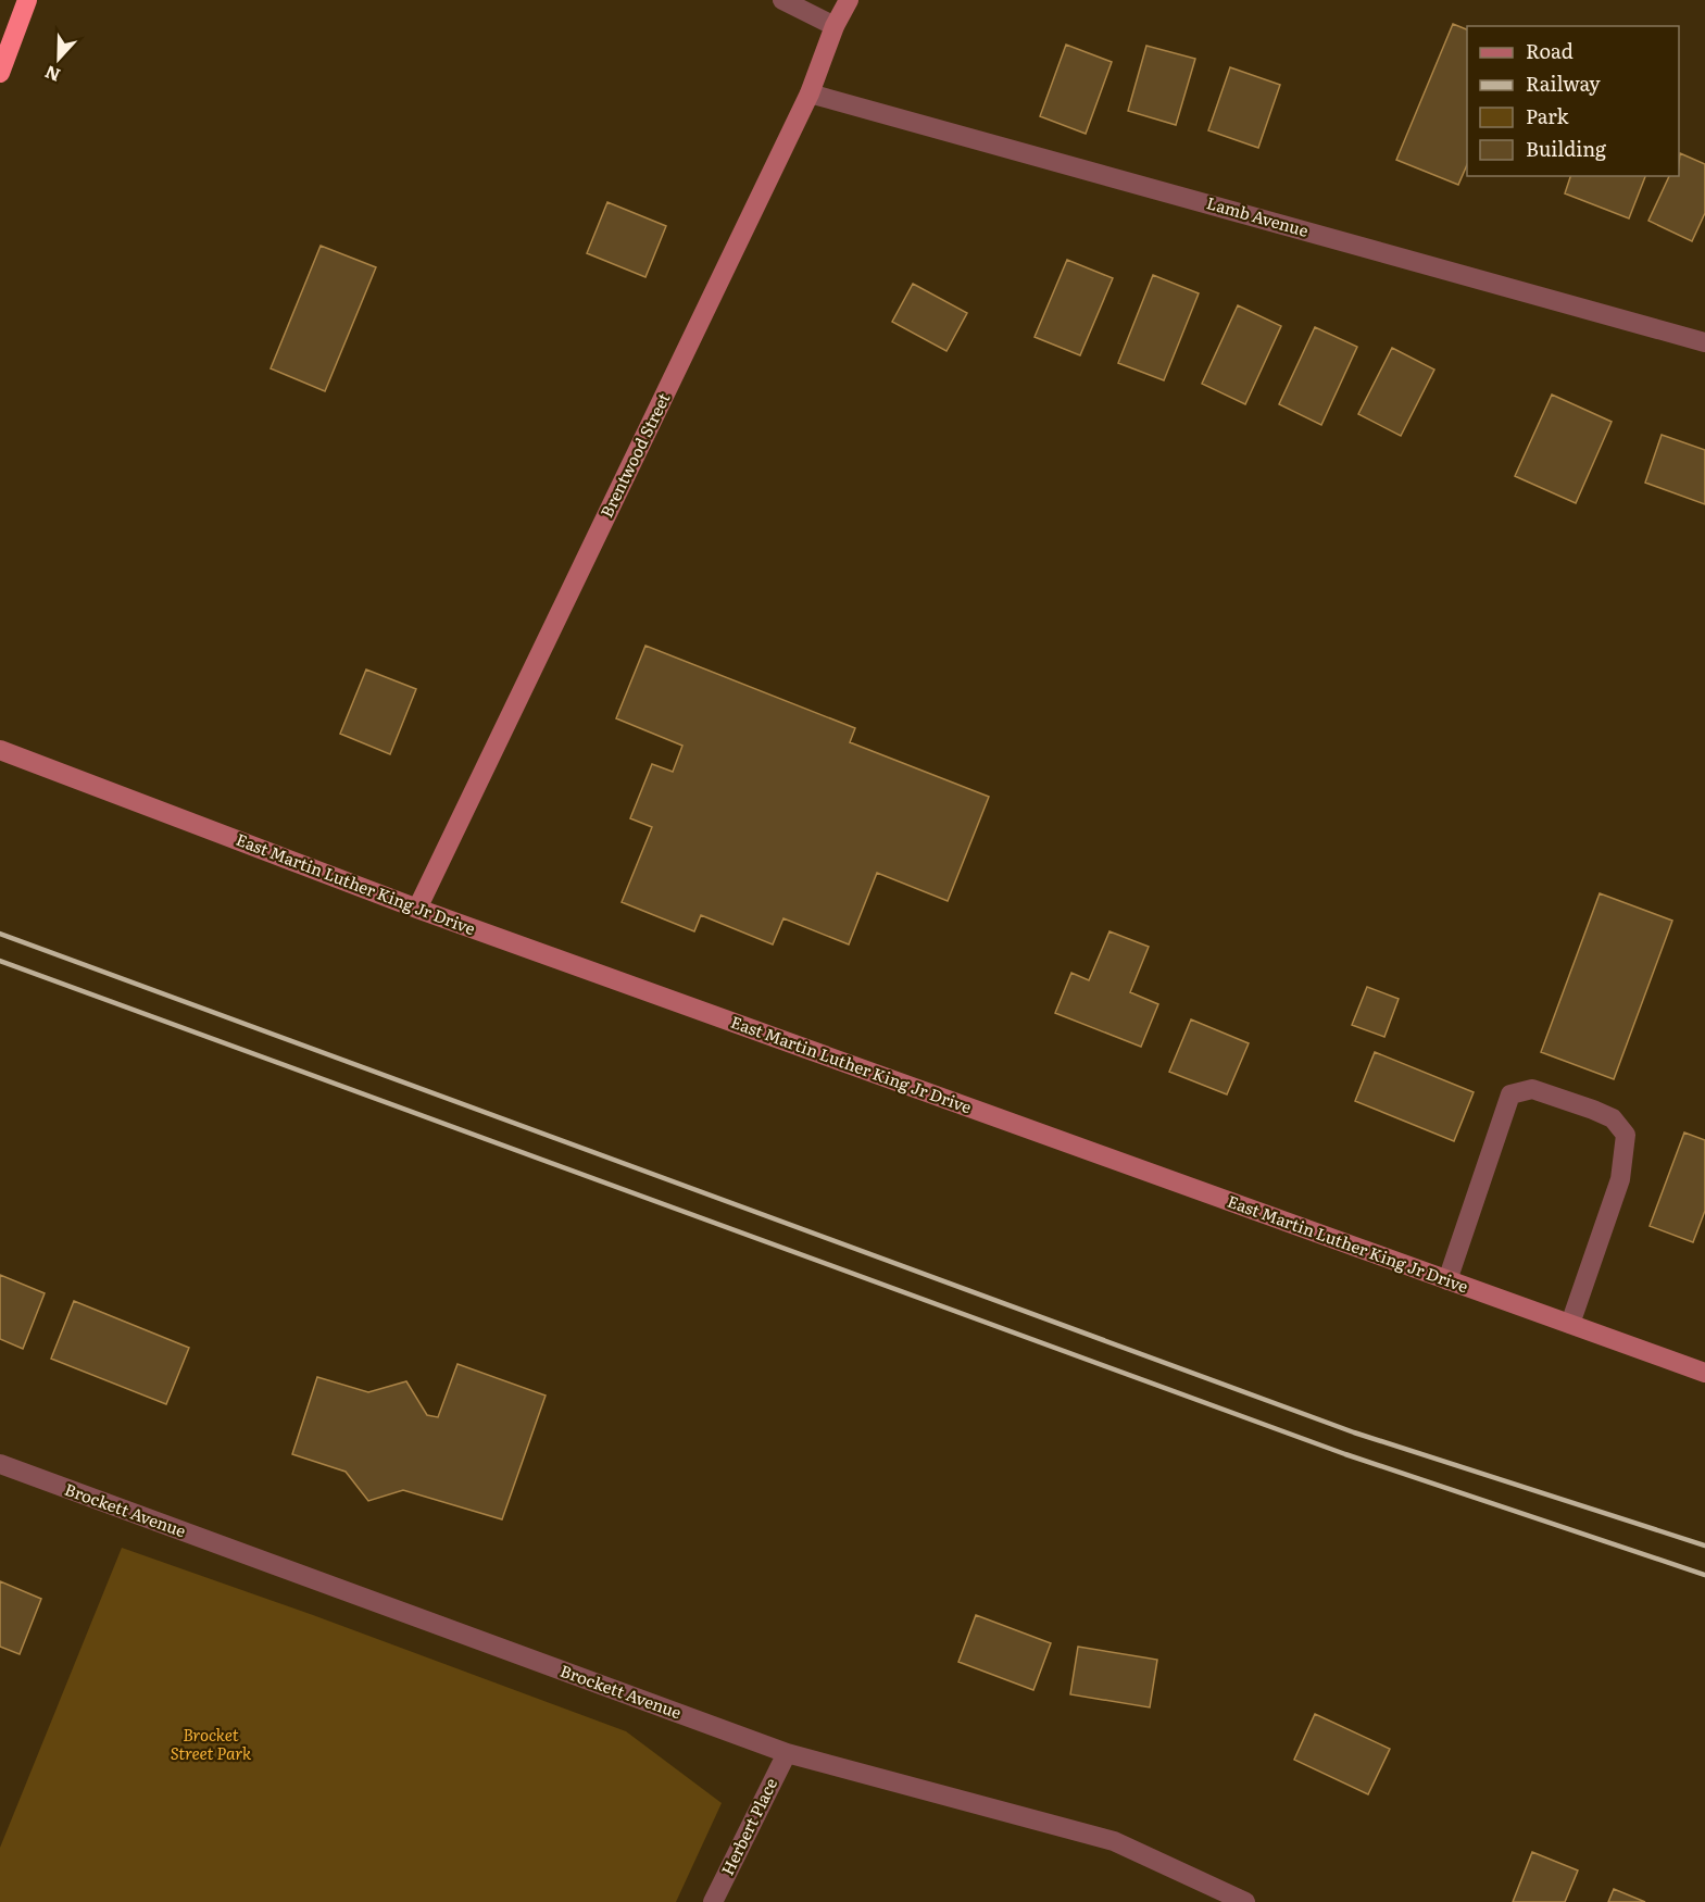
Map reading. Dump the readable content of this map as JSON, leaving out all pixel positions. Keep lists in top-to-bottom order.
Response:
{
  "streets": {
    "main road": ["Brentwood Street", "East Martin Luther King Jr Drive"],
    "street": ["Lamb Avenue", "Brockett Avenue", "Herbert Place"]
  },
  "crossings": [
    ["Lamb Avenue", "Brentwood Street"],
    ["Brentwood Street", "East Martin Luther King Jr Drive"],
    ["Brockett Avenue", "Herbert Place"]
  ],
  "parks": ["Brocket Street Park"],
  "legend": [
    "Road",
    "Railway",
    "Park",
    "Building"
  ],
  "north": "bottom"
}
